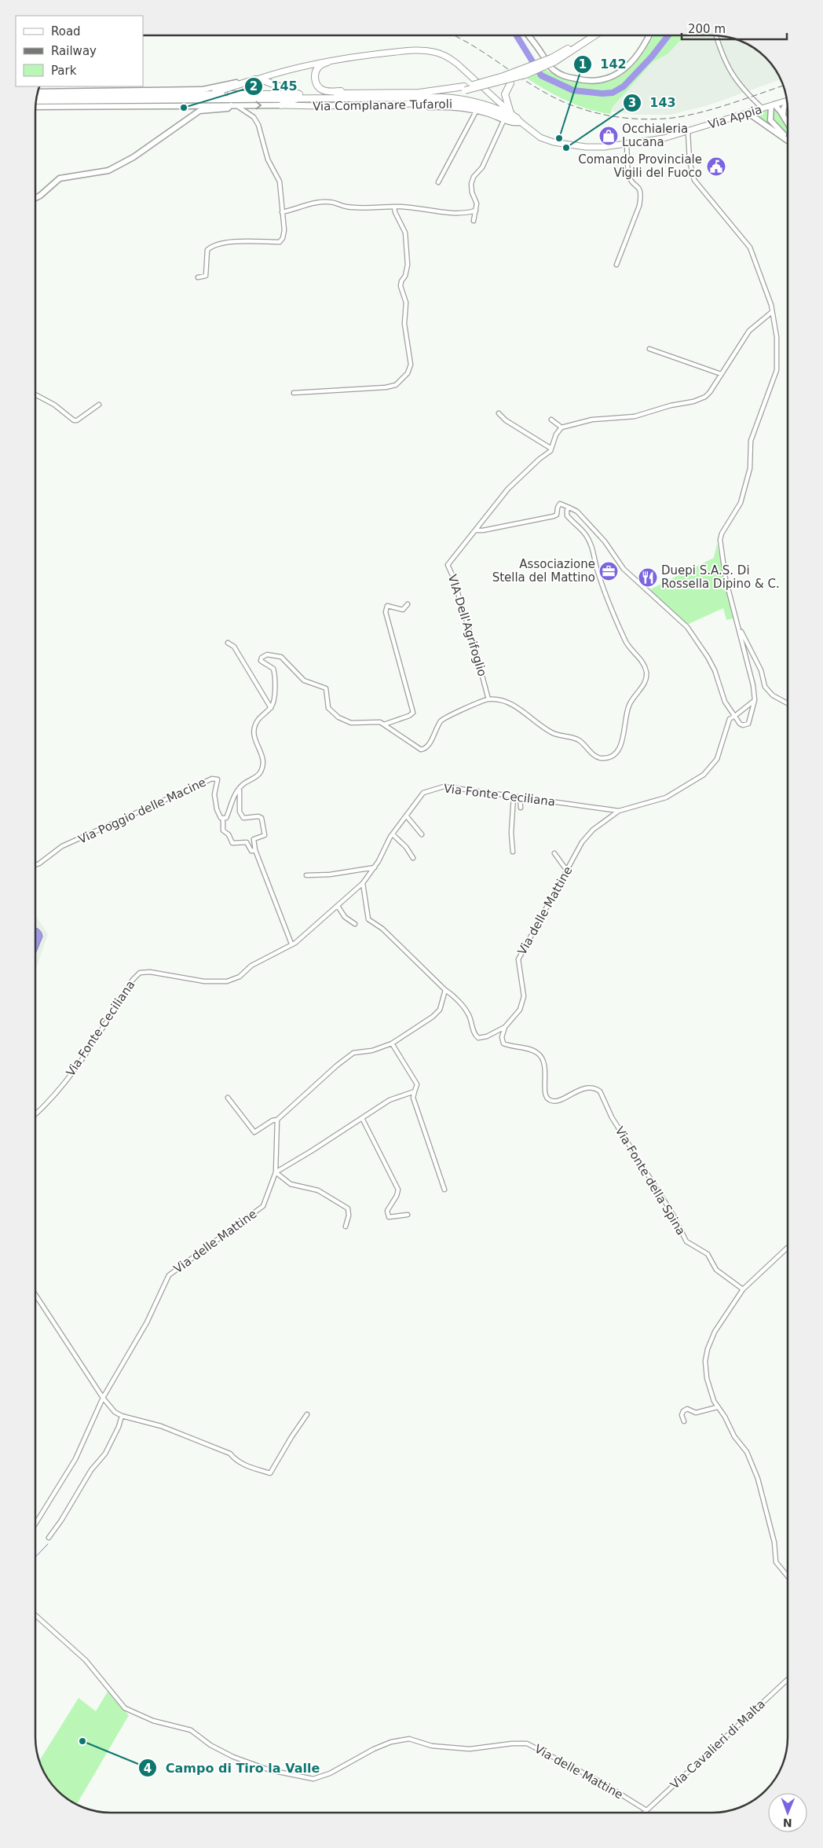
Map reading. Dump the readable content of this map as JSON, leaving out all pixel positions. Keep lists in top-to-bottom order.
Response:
{
  "streets": {
    "main road": ["Via Complanare Tufaroli", "Via Appia"],
    "street": [
      "VIA Dell'Agrifoglio",
      "Via Fonte Ceciliana",
      "Via Poggio delle Macine",
      "Via delle Mattine",
      "Via Fonte della Spina",
      "Via Cavalieri di Malta"
    ]
  },
  "crossings": [
    ["Via Complanare Tufaroli", "Via Appia"],
    ["Via Fonte Ceciliana", "Via delle Mattine"],
    ["Via delle Mattine", "Via Fonte della Spina"],
    ["Via delle Mattine", "Via Cavalieri di Malta"]
  ],
  "places": {
    "other": [
      "145",
      "142",
      "143",
      "Campo di Tiro la Valle"
    ],
    "shop": ["Occhialeria Lucana"],
    "public building": ["Comando Provinciale Vigili del Fuoco"],
    "office": ["Associazione Stella del Mattino"],
    "restaurant": ["Duepi S.A.S. Di Rossella Dipino & C."]
  },
  "legend": ["Road", "Railway", "Park"],
  "scale_bar": "200 m",
  "north": "bottom"
}
